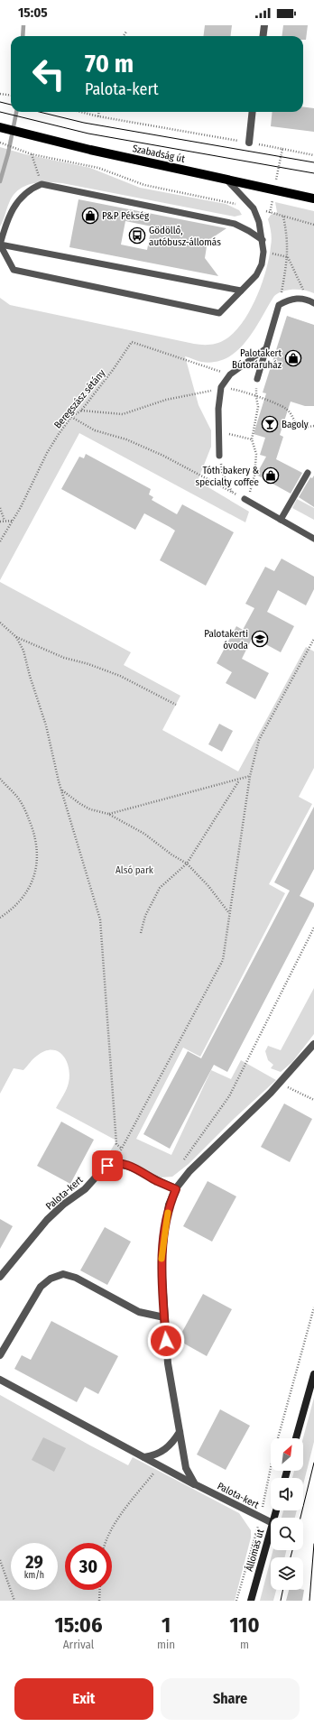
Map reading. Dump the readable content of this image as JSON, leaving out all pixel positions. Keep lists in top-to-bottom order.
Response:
{
  "streets": {
    "main road": ["Szabadság út", "Állomás út"],
    "street": ["Palota-kert"],
    "path": ["Beregszász sétány"]
  },
  "parks": ["Alsó park"],
  "places": {
    "shop": ["P&P Pékség", "Palotakert Bútoráruház", "Tóth bakery & specialty coffee"],
    "bus stop": ["Gödöllő, autóbusz-állomás"],
    "bar": ["Bagoly"],
    "school or university": ["Palotakerti óvoda"]
  },
  "north": "top right",
  "page": {
    "status": "15:05",
    "turn": ["70 m", "Palota-kert"],
    "speed": "29 km/h",
    "limit": "30",
    "eta": [
      "15:06",
      "Arrival",
      "1",
      "min",
      "110",
      "m"
    ],
    "buttons": ["Exit", "Share"]
  }
}
